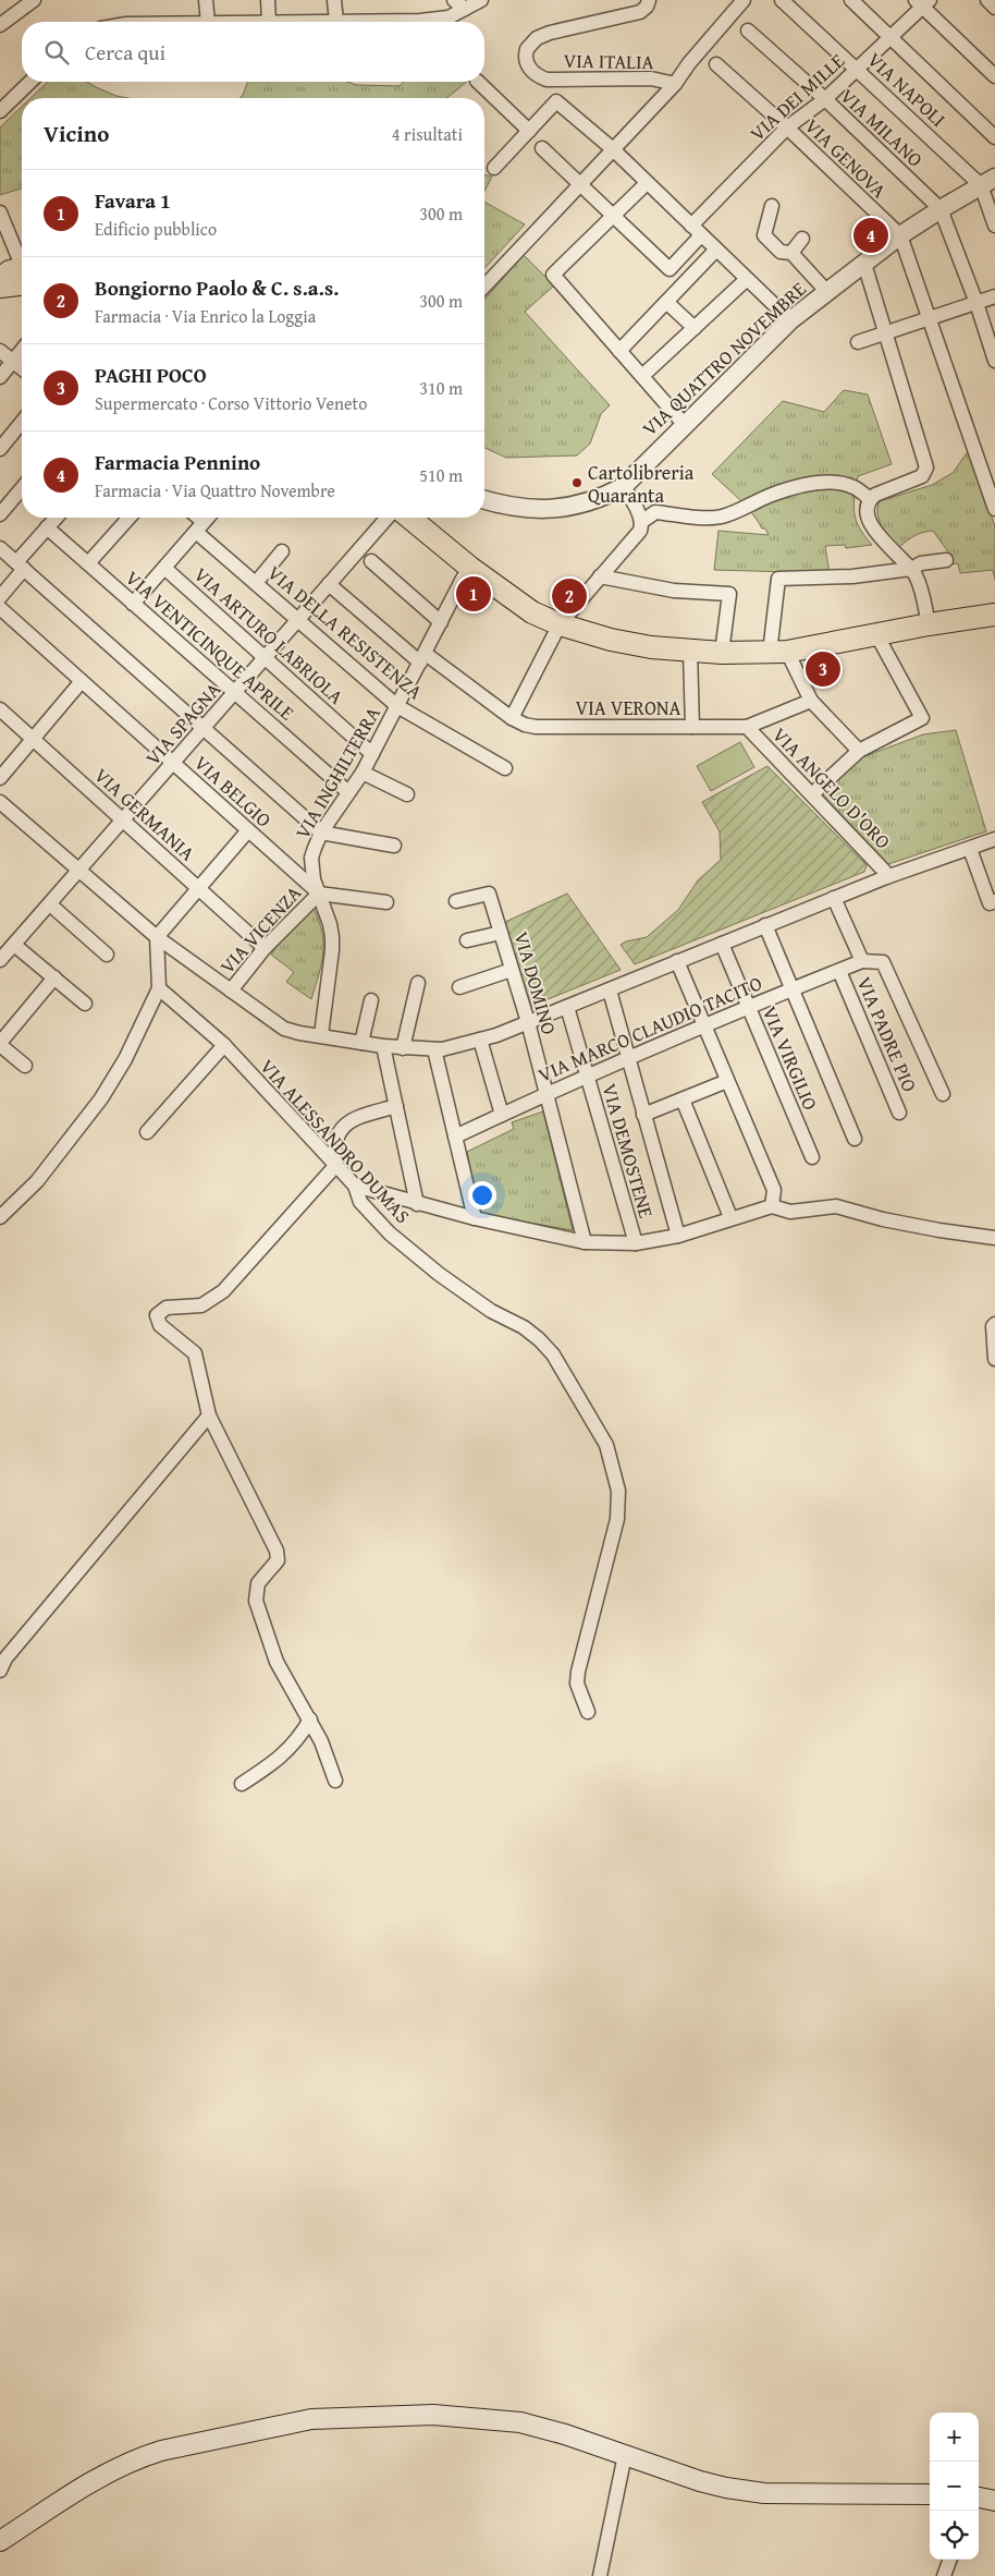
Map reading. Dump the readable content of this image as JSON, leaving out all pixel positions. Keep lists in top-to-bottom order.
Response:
{
  "streets": {
    "street": [
      "VIA ITALIA",
      "VIA NAPOLI",
      "VIA DEI MILLE",
      "VIA MILANO",
      "VIA GENOVA",
      "VIA QUATTRO NOVEMBRE",
      "VIA DELLA RESISTENZA",
      "VIA ARTURO LABRIOLA",
      "VIA VENTICINQUE APRILE",
      "VIA VERONA",
      "VIA SPAGNA",
      "VIA INGHILTERRA",
      "VIA ANGELO D'ORO",
      "VIA BELGIO",
      "VIA GERMANIA",
      "VIA VICENZA",
      "VIA DOMINO",
      "VIA MARCO CLAUDIO TACITO",
      "VIA PADRE PIO",
      "VIA VIRGILIO",
      "VIA ALESSANDRO DUMAS",
      "VIA DEMOSTENE"
    ]
  },
  "crossings": [
    ["VIA NAPOLI", "VIA DEI MILLE"],
    ["VIA NAPOLI", "VIA QUATTRO NOVEMBRE"],
    ["VIA DEI MILLE", "VIA MILANO"],
    ["VIA DEI MILLE", "VIA GENOVA"],
    ["VIA MILANO", "VIA QUATTRO NOVEMBRE"],
    ["VIA GENOVA", "VIA QUATTRO NOVEMBRE"],
    ["VIA DELLA RESISTENZA", "VIA SPAGNA"],
    ["VIA DELLA RESISTENZA", "VIA INGHILTERRA"],
    ["VIA ARTURO LABRIOLA", "VIA SPAGNA"],
    ["VIA ARTURO LABRIOLA", "VIA INGHILTERRA"],
    ["VIA VENTICINQUE APRILE", "VIA SPAGNA"],
    ["VIA VENTICINQUE APRILE", "VIA INGHILTERRA"],
    ["VIA VERONA", "VIA SPAGNA"],
    ["VIA VERONA", "VIA INGHILTERRA"],
    ["VIA VERONA", "VIA ANGELO D'ORO"],
    ["VIA SPAGNA", "VIA BELGIO"],
    ["VIA SPAGNA", "VIA GERMANIA"],
    ["VIA INGHILTERRA", "VIA BELGIO"],
    ["VIA INGHILTERRA", "VIA VICENZA"],
    ["VIA BELGIO", "VIA VICENZA"],
    ["VIA GERMANIA", "VIA VICENZA"],
    ["VIA DOMINO", "VIA MARCO CLAUDIO TACITO"],
    ["VIA MARCO CLAUDIO TACITO", "VIA PADRE PIO"],
    ["VIA MARCO CLAUDIO TACITO", "VIA VIRGILIO"],
    ["VIA MARCO CLAUDIO TACITO", "VIA DEMOSTENE"]
  ],
  "places": ["Cartolibreria Quaranta"],
  "page": {
    "search": "Cerca qui",
    "heading": ["Vicino", "4 risultati"],
    "list": [
      {
        "mark": "1",
        "name": "Favara 1",
        "note": "Edificio pubblico",
        "value": "300 m"
      },
      {
        "mark": "2",
        "name": "Bongiorno Paolo & C. s.a.s.",
        "note": "Farmacia · Via Enrico la Loggia",
        "value": "300 m"
      },
      {
        "mark": "3",
        "name": "PAGHI POCO",
        "note": "Supermercato · Corso Vittorio Veneto",
        "value": "310 m"
      },
      {
        "mark": "4",
        "name": "Farmacia Pennino",
        "note": "Farmacia · Via Quattro Novembre",
        "value": "510 m"
      }
    ],
    "pins": [
      "4",
      "1",
      "2",
      "3"
    ],
    "map_buttons": ["+", "−"]
  }
}
